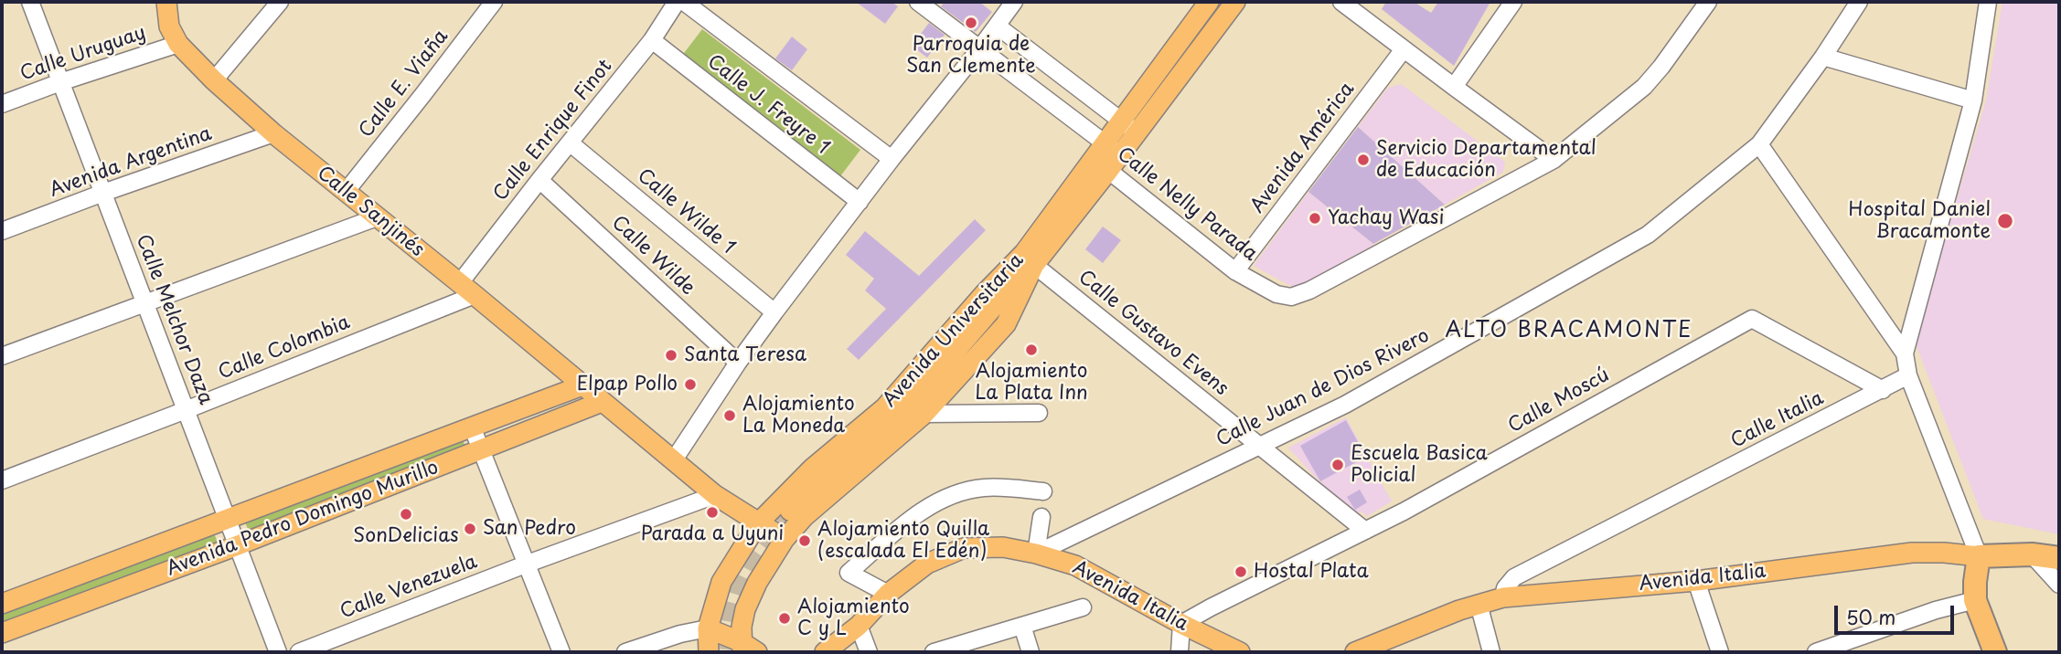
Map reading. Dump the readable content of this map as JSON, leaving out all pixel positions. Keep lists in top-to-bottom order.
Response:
{
  "streets": {
    "highway": ["Avenida Italia"],
    "main road": ["Calle Sanjinés", "Avenida Universitaria", "Avenida Pedro Domingo Murillo"],
    "street": [
      "Calle Uruguay",
      "Calle E. Viaña",
      "Calle J. Freyre 1",
      "Calle Enrique Finot",
      "Avenida América",
      "Avenida Argentina",
      "Calle Nelly Parada",
      "Calle Wilde 1",
      "Calle Wilde",
      "Calle Melchor Daza",
      "Calle Gustavo Evens",
      "Calle Colombia",
      "Calle Juan de Dios Rivero",
      "Calle Moscú",
      "Calle Italia",
      "Calle Venezuela"
    ]
  },
  "crossings": [
    ["Calle Uruguay", "Calle Sanjinés"],
    ["Calle Uruguay", "Calle Melchor Daza"],
    ["Calle E. Viaña", "Calle Sanjinés"],
    ["Calle J. Freyre 1", "Calle Enrique Finot"],
    ["Calle Enrique Finot", "Calle Sanjinés"],
    ["Calle Enrique Finot", "Calle Wilde 1"],
    ["Calle Enrique Finot", "Calle Wilde"],
    ["Calle Enrique Finot", "Calle Colombia"],
    ["Avenida América", "Calle Nelly Parada"],
    ["Avenida Argentina", "Calle Sanjinés"],
    ["Avenida Argentina", "Calle Melchor Daza"],
    ["Calle Nelly Parada", "Avenida Universitaria"],
    ["Calle Sanjinés", "Avenida Universitaria"],
    ["Calle Sanjinés", "Calle Colombia"],
    ["Calle Sanjinés", "Avenida Pedro Domingo Murillo"],
    ["Calle Sanjinés", "Calle Venezuela"],
    ["Calle Melchor Daza", "Calle Colombia"],
    ["Calle Melchor Daza", "Avenida Pedro Domingo Murillo"],
    ["Avenida Universitaria", "Calle Gustavo Evens"],
    ["Calle Gustavo Evens", "Calle Juan de Dios Rivero"],
    ["Calle Gustavo Evens", "Calle Moscú"],
    ["Calle Juan de Dios Rivero", "Avenida Italia"],
    ["Calle Moscú", "Calle Italia"],
    ["Calle Moscú", "Avenida Italia"],
    ["Calle Italia", "Avenida Italia"]
  ],
  "districts": ["ALTO BRACAMONTE"],
  "places": [
    "Parroquia de San Clemente",
    "Servicio Departamental de Educación",
    "Yachay Wasi",
    "Hospital Daniel Bracamonte",
    "Alojamiento La Plata Inn",
    "Santa Teresa",
    "Elpap Pollo",
    "Alojamiento La Moneda",
    "Escuela Basica Policial",
    "Parada a Uyuni",
    "SonDelicias",
    "San Pedro",
    "Alojamiento Quilla (escalada El Edén)",
    "Hostal Plata",
    "Alojamiento C y L"
  ],
  "scale_bar": "50 m"
}
